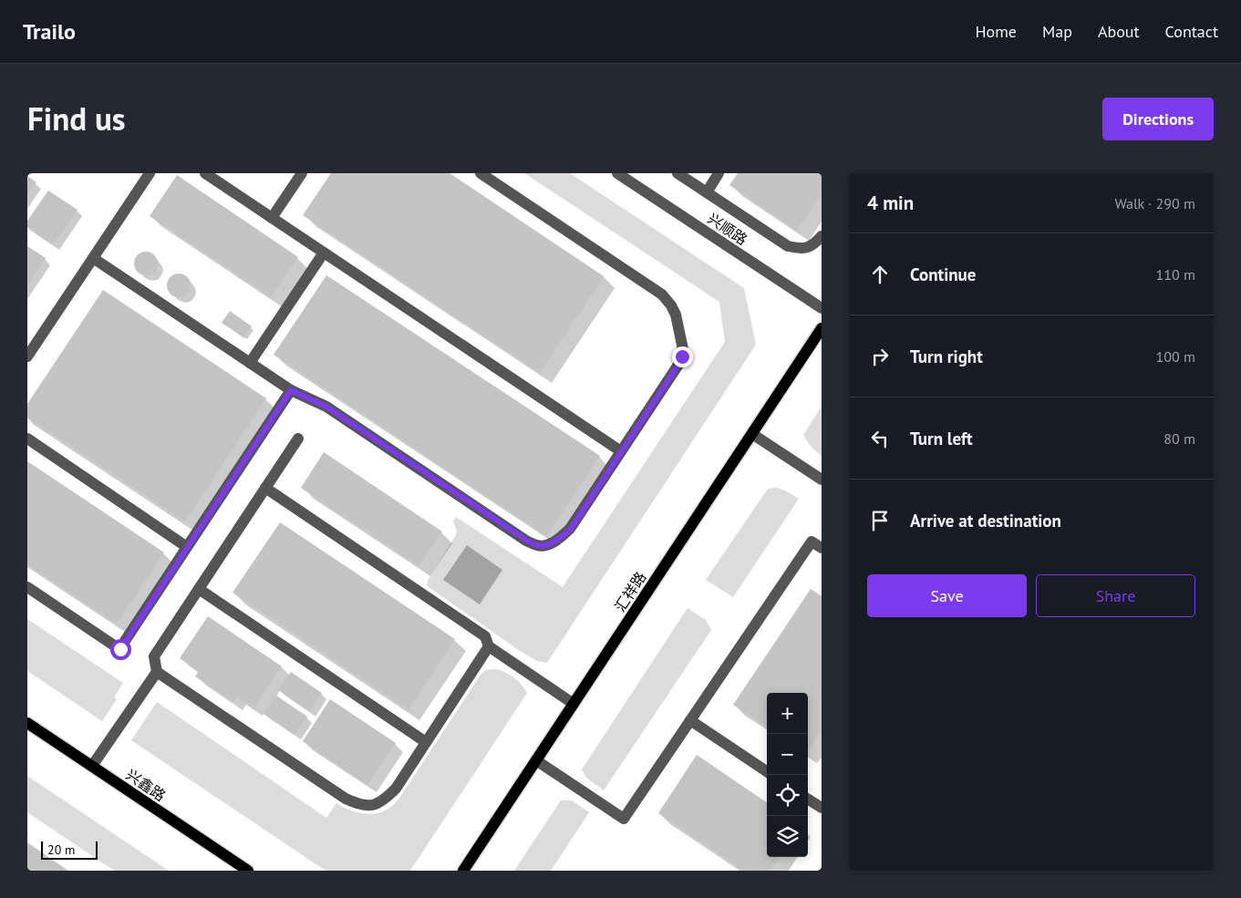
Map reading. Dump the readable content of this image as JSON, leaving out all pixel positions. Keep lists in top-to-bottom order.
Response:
{
  "streets": {
    "main road": ["汇祥路", "兴鑫路"],
    "street": ["兴顺路"]
  },
  "scale_bar": "20 m",
  "page": {
    "header": "Trailo",
    "nav": [
      "Home",
      "Map",
      "About",
      "Contact"
    ],
    "title": "Find us",
    "buttons": [
      "Directions",
      ["Save", "Share"]
    ],
    "heading": ["4 min", "Walk · 290 m"],
    "list": [
      ["Continue", "110 m"],
      ["Turn right", "100 m"],
      ["Turn left", "80 m"],
      "Arrive at destination"
    ],
    "map_buttons": ["+", "−"],
    "scale": "20 m"
  }
}
